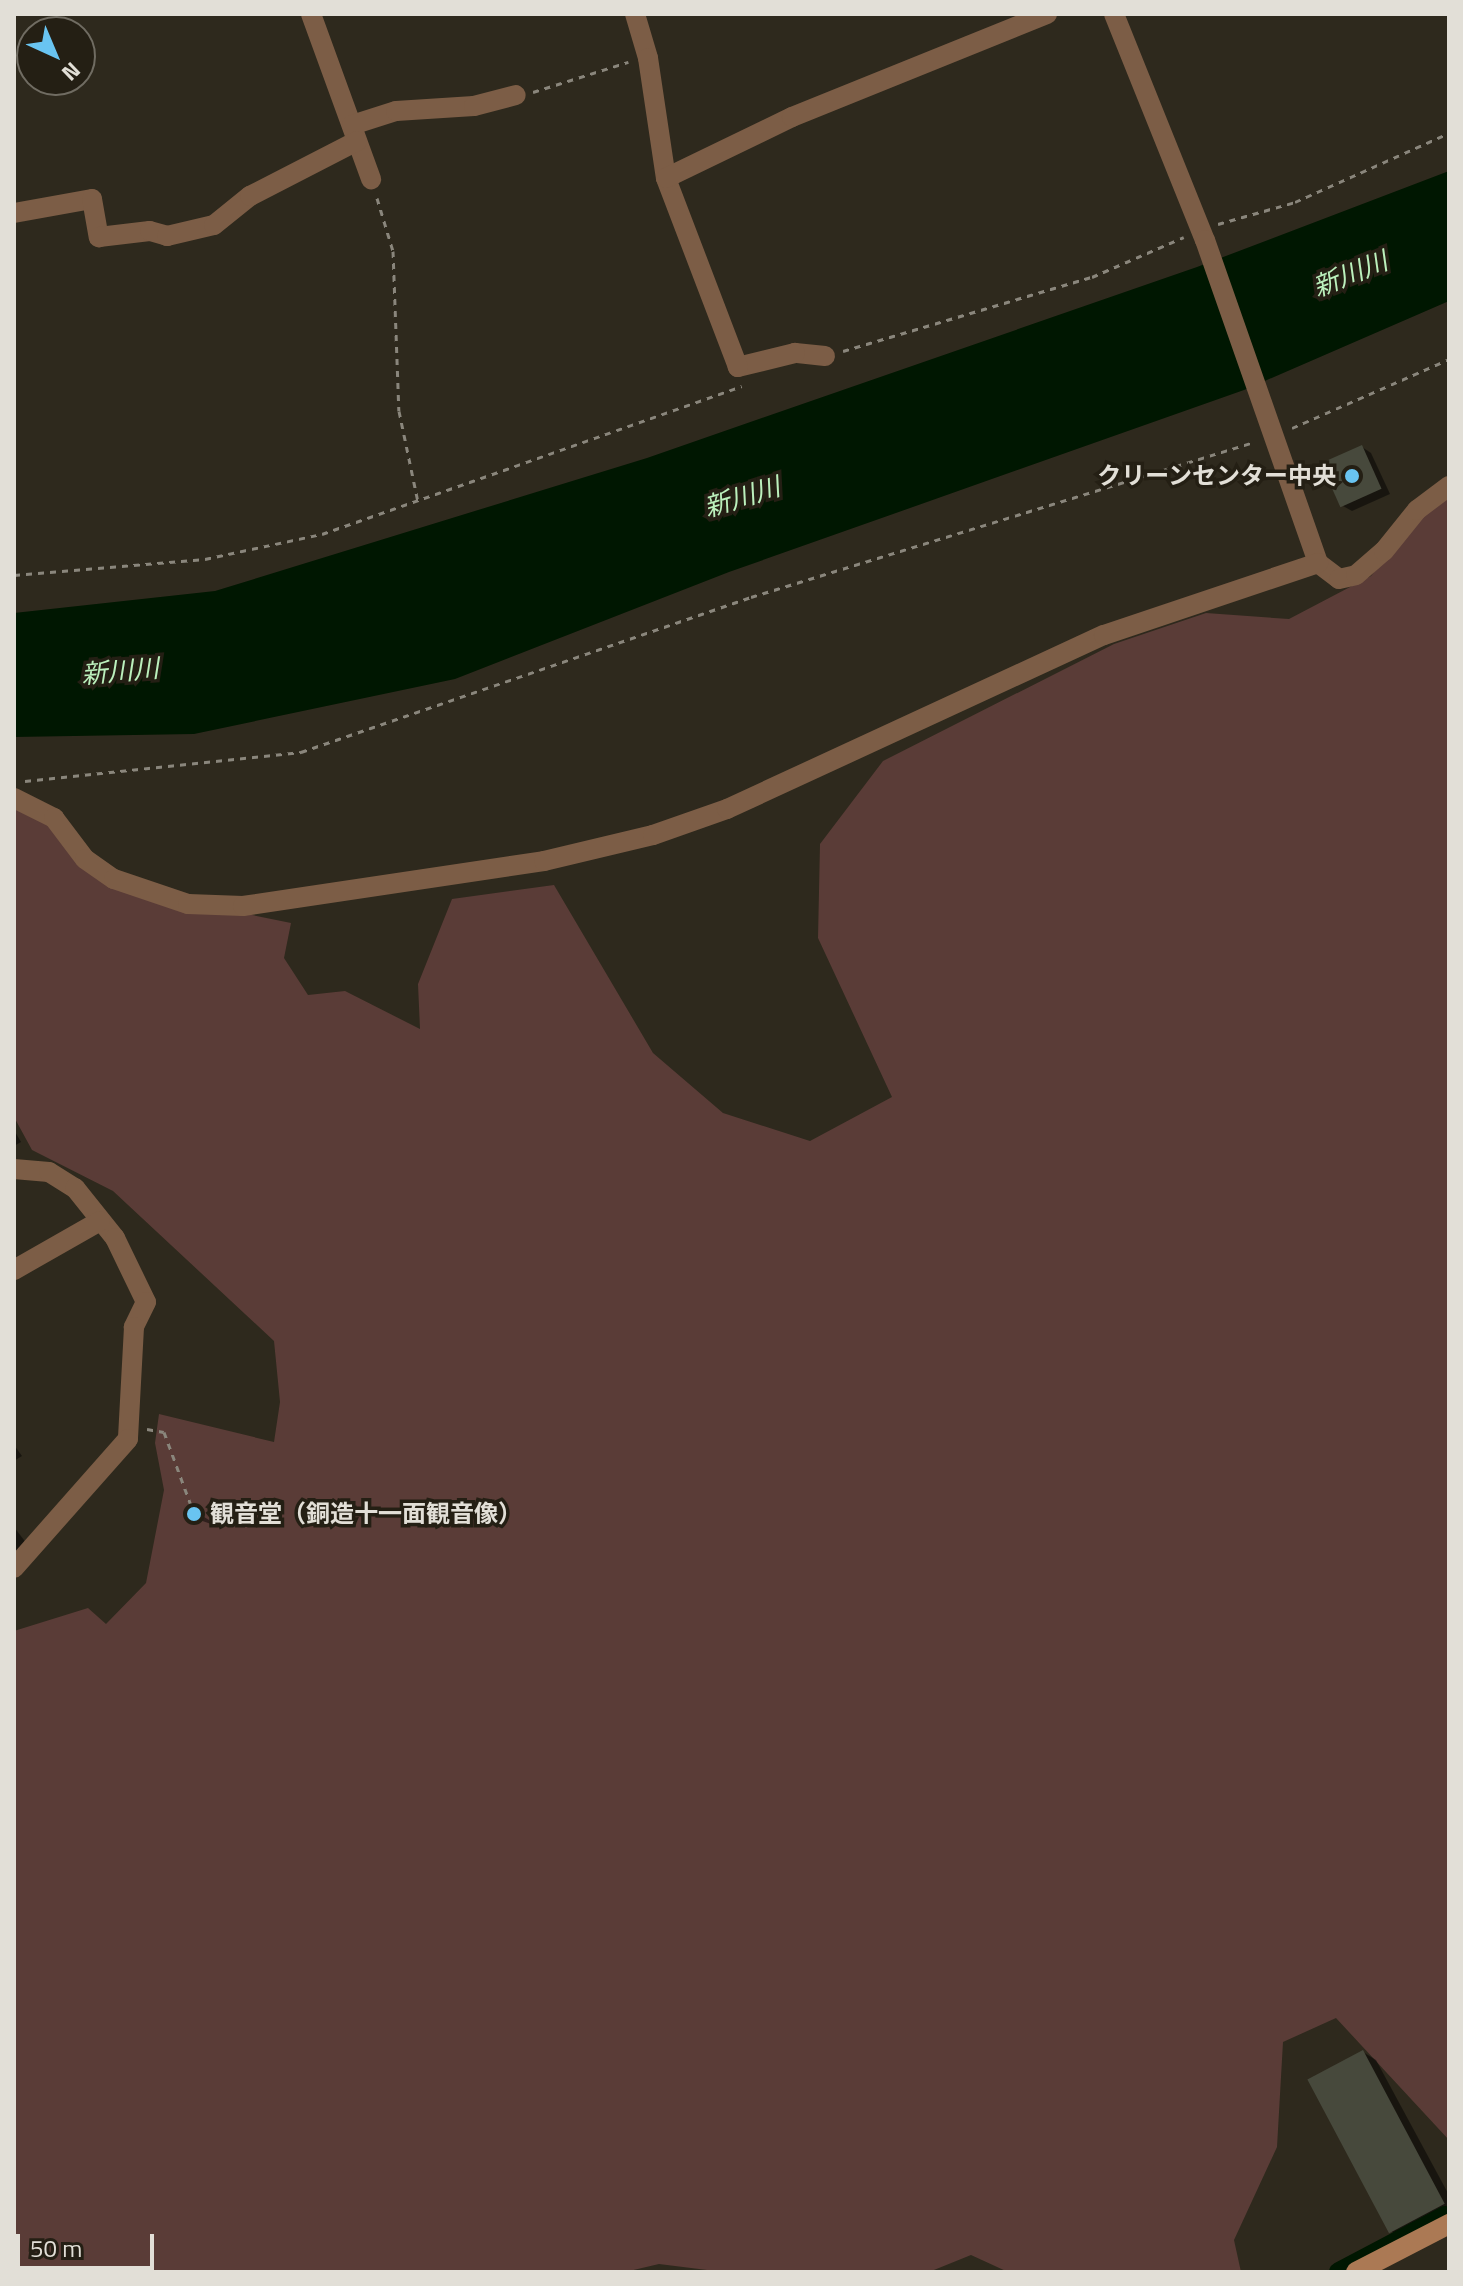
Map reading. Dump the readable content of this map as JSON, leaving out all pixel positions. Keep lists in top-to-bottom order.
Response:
{
  "water": ["新川川"],
  "places": ["クリーンセンター中央", "観音堂（銅造十一面観音像）"],
  "scale_bar": "50 m",
  "north": "bottom right"
}
